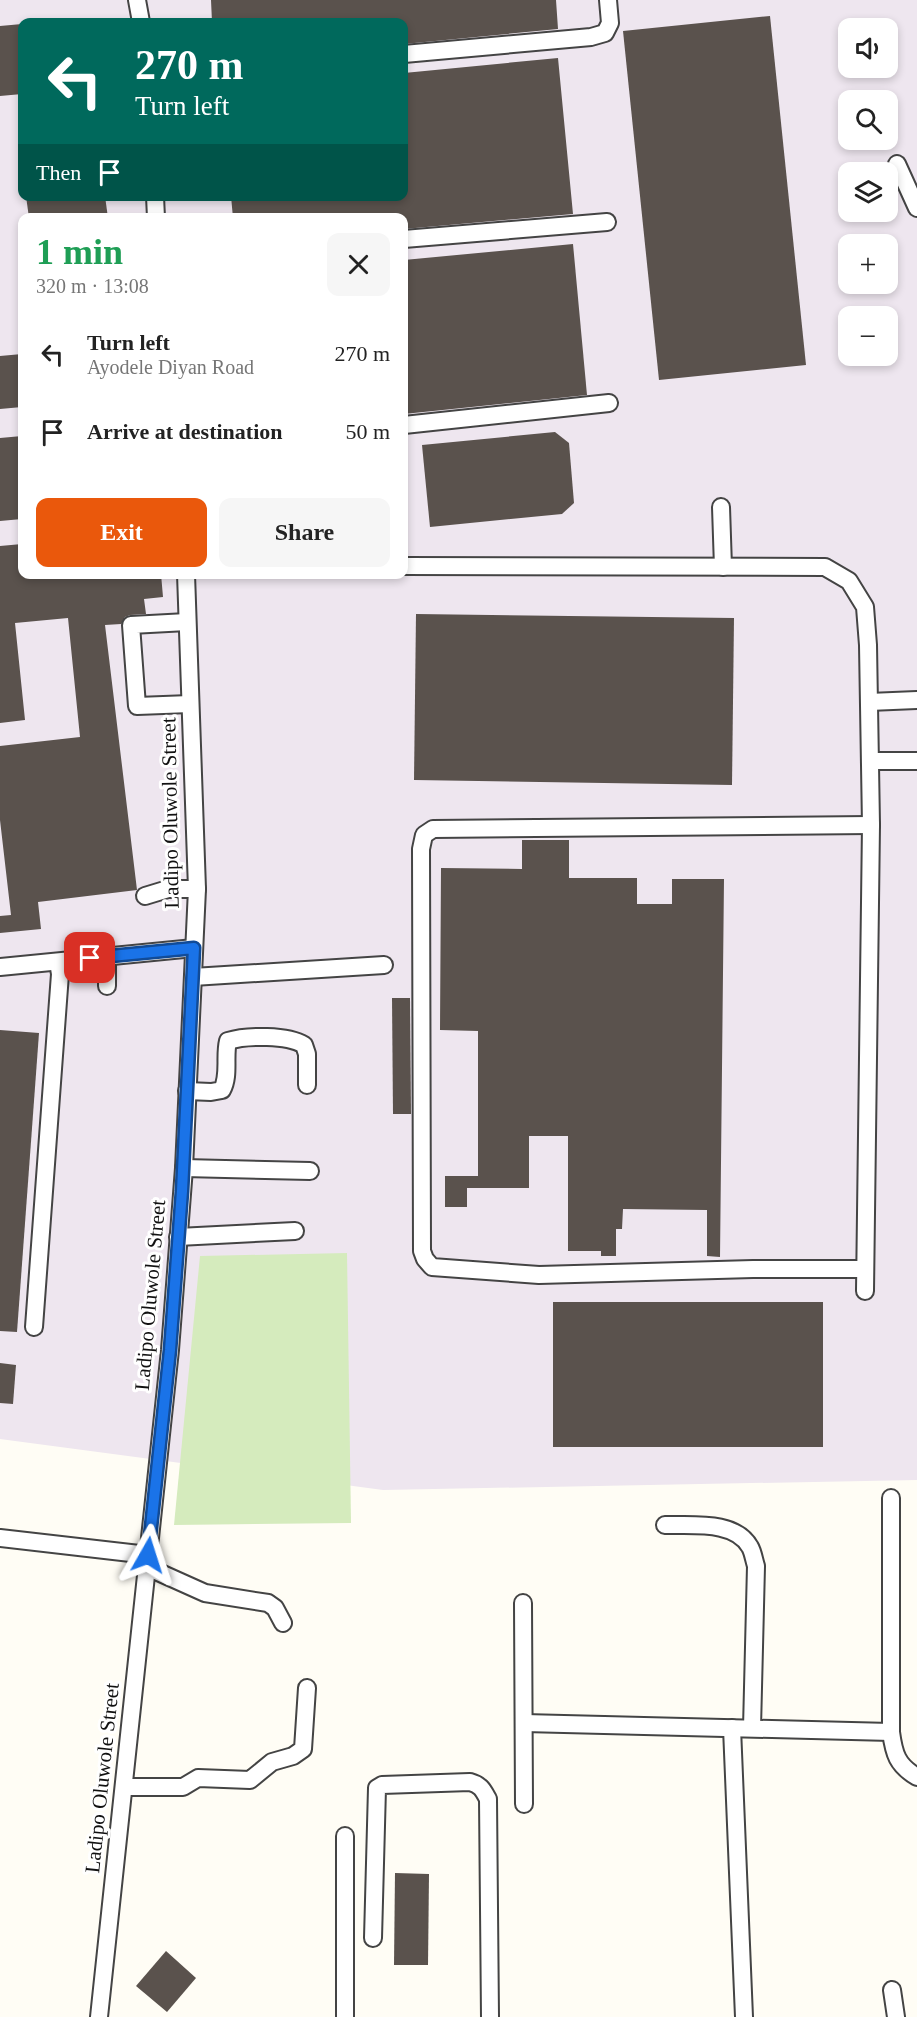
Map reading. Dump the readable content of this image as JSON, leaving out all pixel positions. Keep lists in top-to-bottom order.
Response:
{
  "streets": {
    "street": ["Ladipo Oluwole Street"]
  },
  "page": {
    "map_buttons": ["+", "−"],
    "turn": ["270 m", "Turn left"],
    "then": "Then",
    "heading": ["1 min", "320 m · 13:08"],
    "list": [
      {
        "name": "Turn left",
        "note": "Ayodele Diyan Road",
        "value": "270 m"
      },
      {
        "name": "Arrive at destination",
        "value": "50 m"
      }
    ],
    "buttons": ["Exit", "Share"]
  }
}
